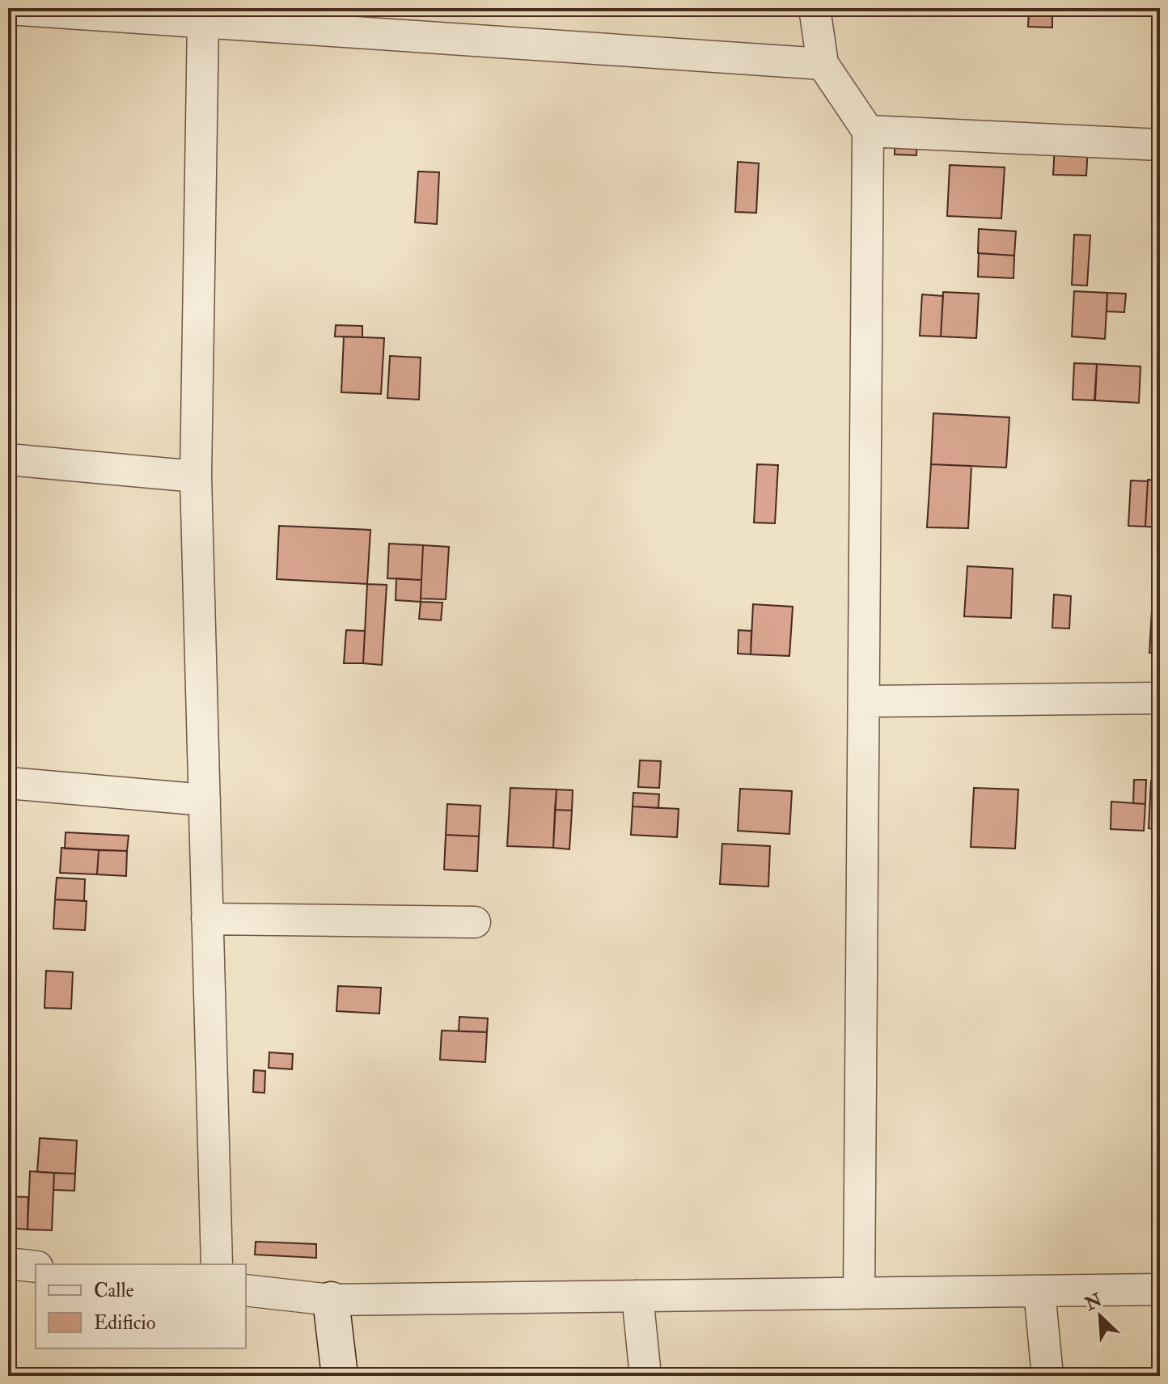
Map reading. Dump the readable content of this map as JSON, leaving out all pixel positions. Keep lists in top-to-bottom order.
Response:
{
  "legend": ["Calle", "Edificio"],
  "north": "top left"
}
